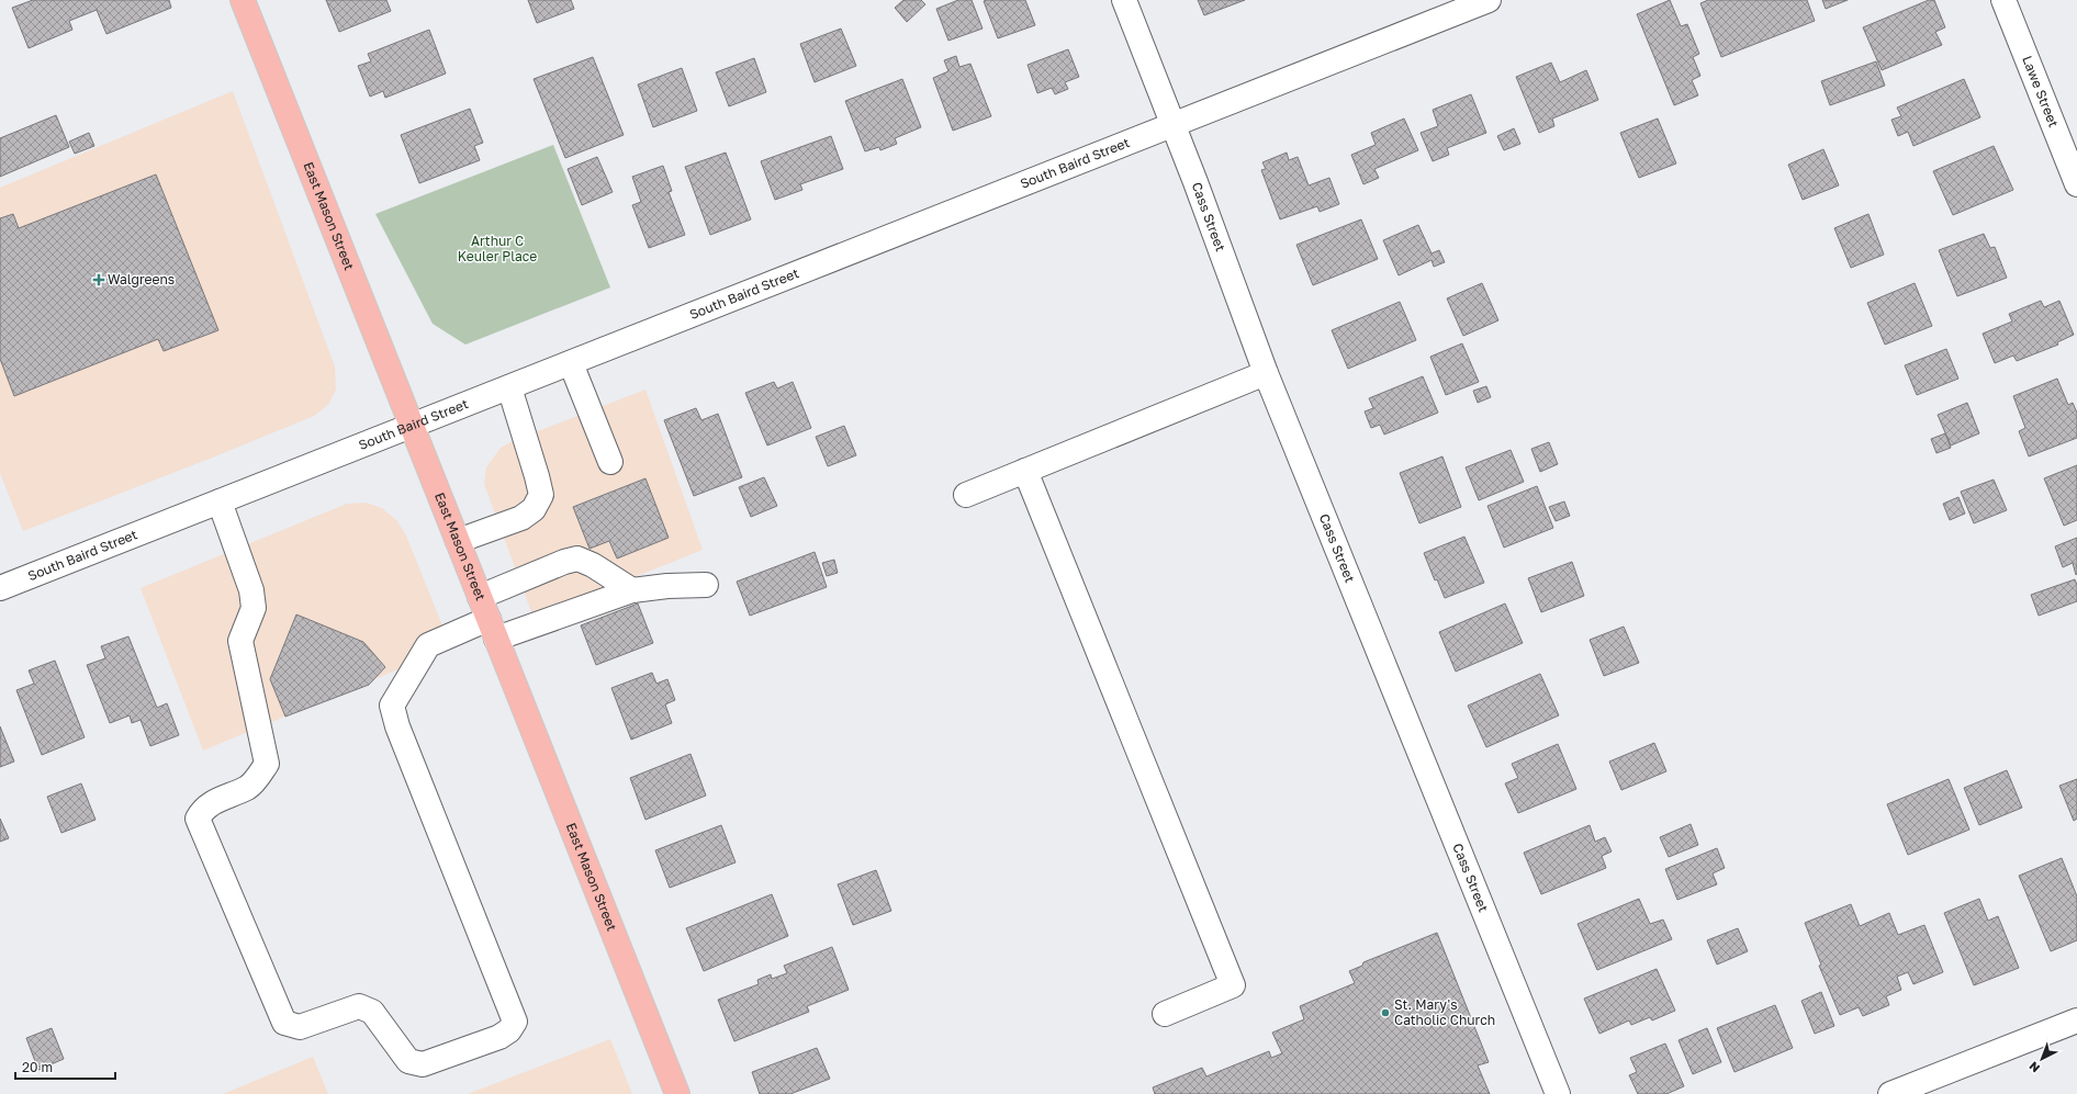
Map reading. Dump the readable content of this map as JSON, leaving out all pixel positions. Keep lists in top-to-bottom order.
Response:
{
  "streets": {
    "main road": ["East Mason Street"],
    "street": ["Lawe Street", "South Baird Street", "Cass Street"]
  },
  "crossings": [
    ["South Baird Street", "East Mason Street"],
    ["South Baird Street", "Cass Street"]
  ],
  "parks": ["Arthur C Keuler Place"],
  "places": {
    "health": ["Walgreens"],
    "other": ["St. Mary's Catholic Church"]
  },
  "scale_bar": "20 m",
  "north": "bottom left"
}
